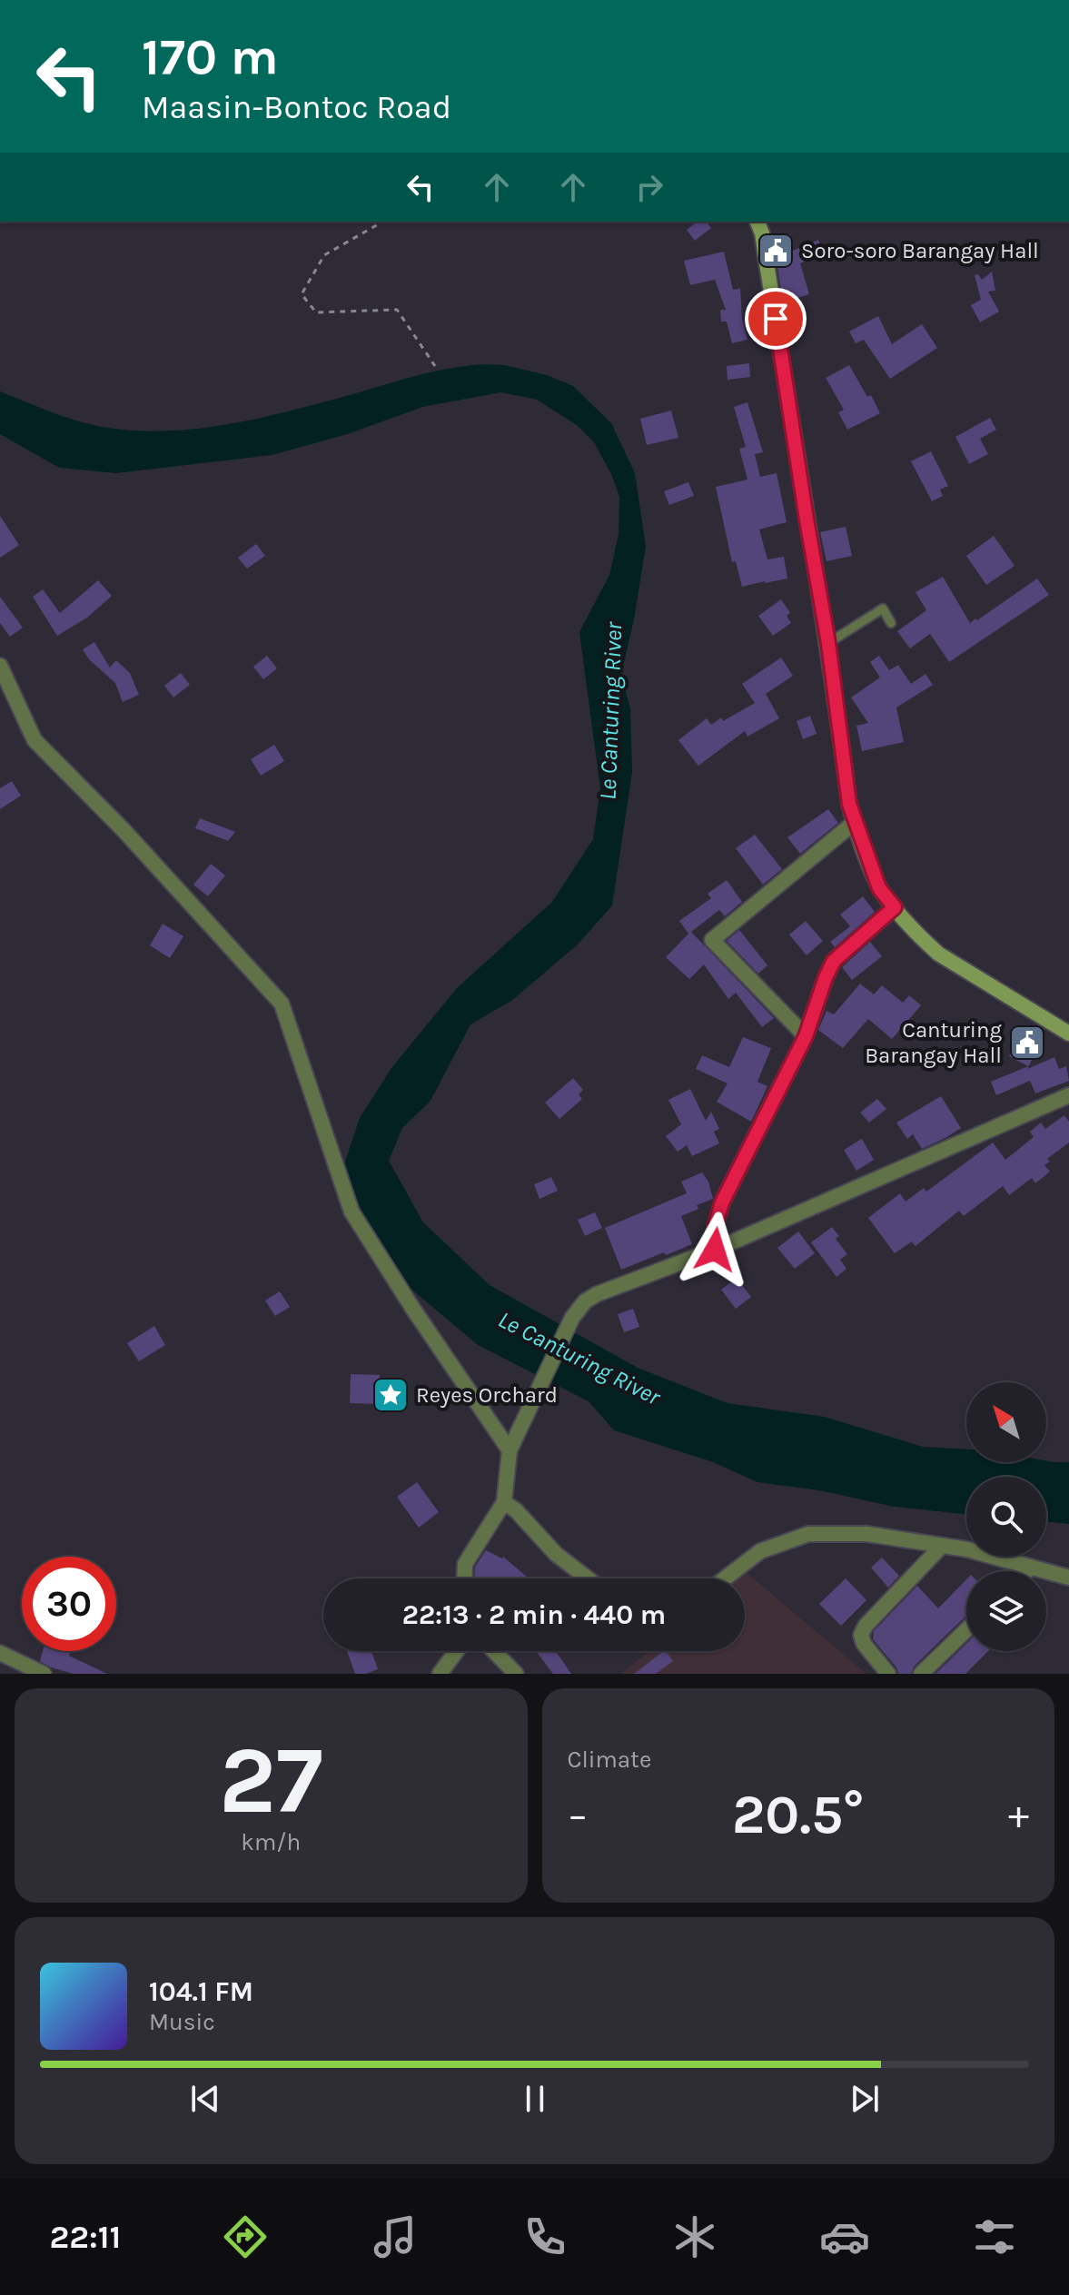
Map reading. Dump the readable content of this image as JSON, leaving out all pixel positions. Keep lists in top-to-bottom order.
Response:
{
  "water": ["Le Canturing River"],
  "places": {
    "public building": ["Soro-soro Barangay Hall", "Canturing Barangay Hall"],
    "place": ["Reyes Orchard"]
  },
  "north": "top left",
  "page": {
    "turn": ["170 m", "Maasin-Bontoc Road"],
    "limit": "30",
    "trip": "22:13 · 2 min · 440 m",
    "tile": [
      ["27", "km/h"],
      "Climate"
    ],
    "heat": ["−", "20.5°", "+"],
    "song": ["104.1 FM", "Music"],
    "tabs": "22:11"
  }
}
